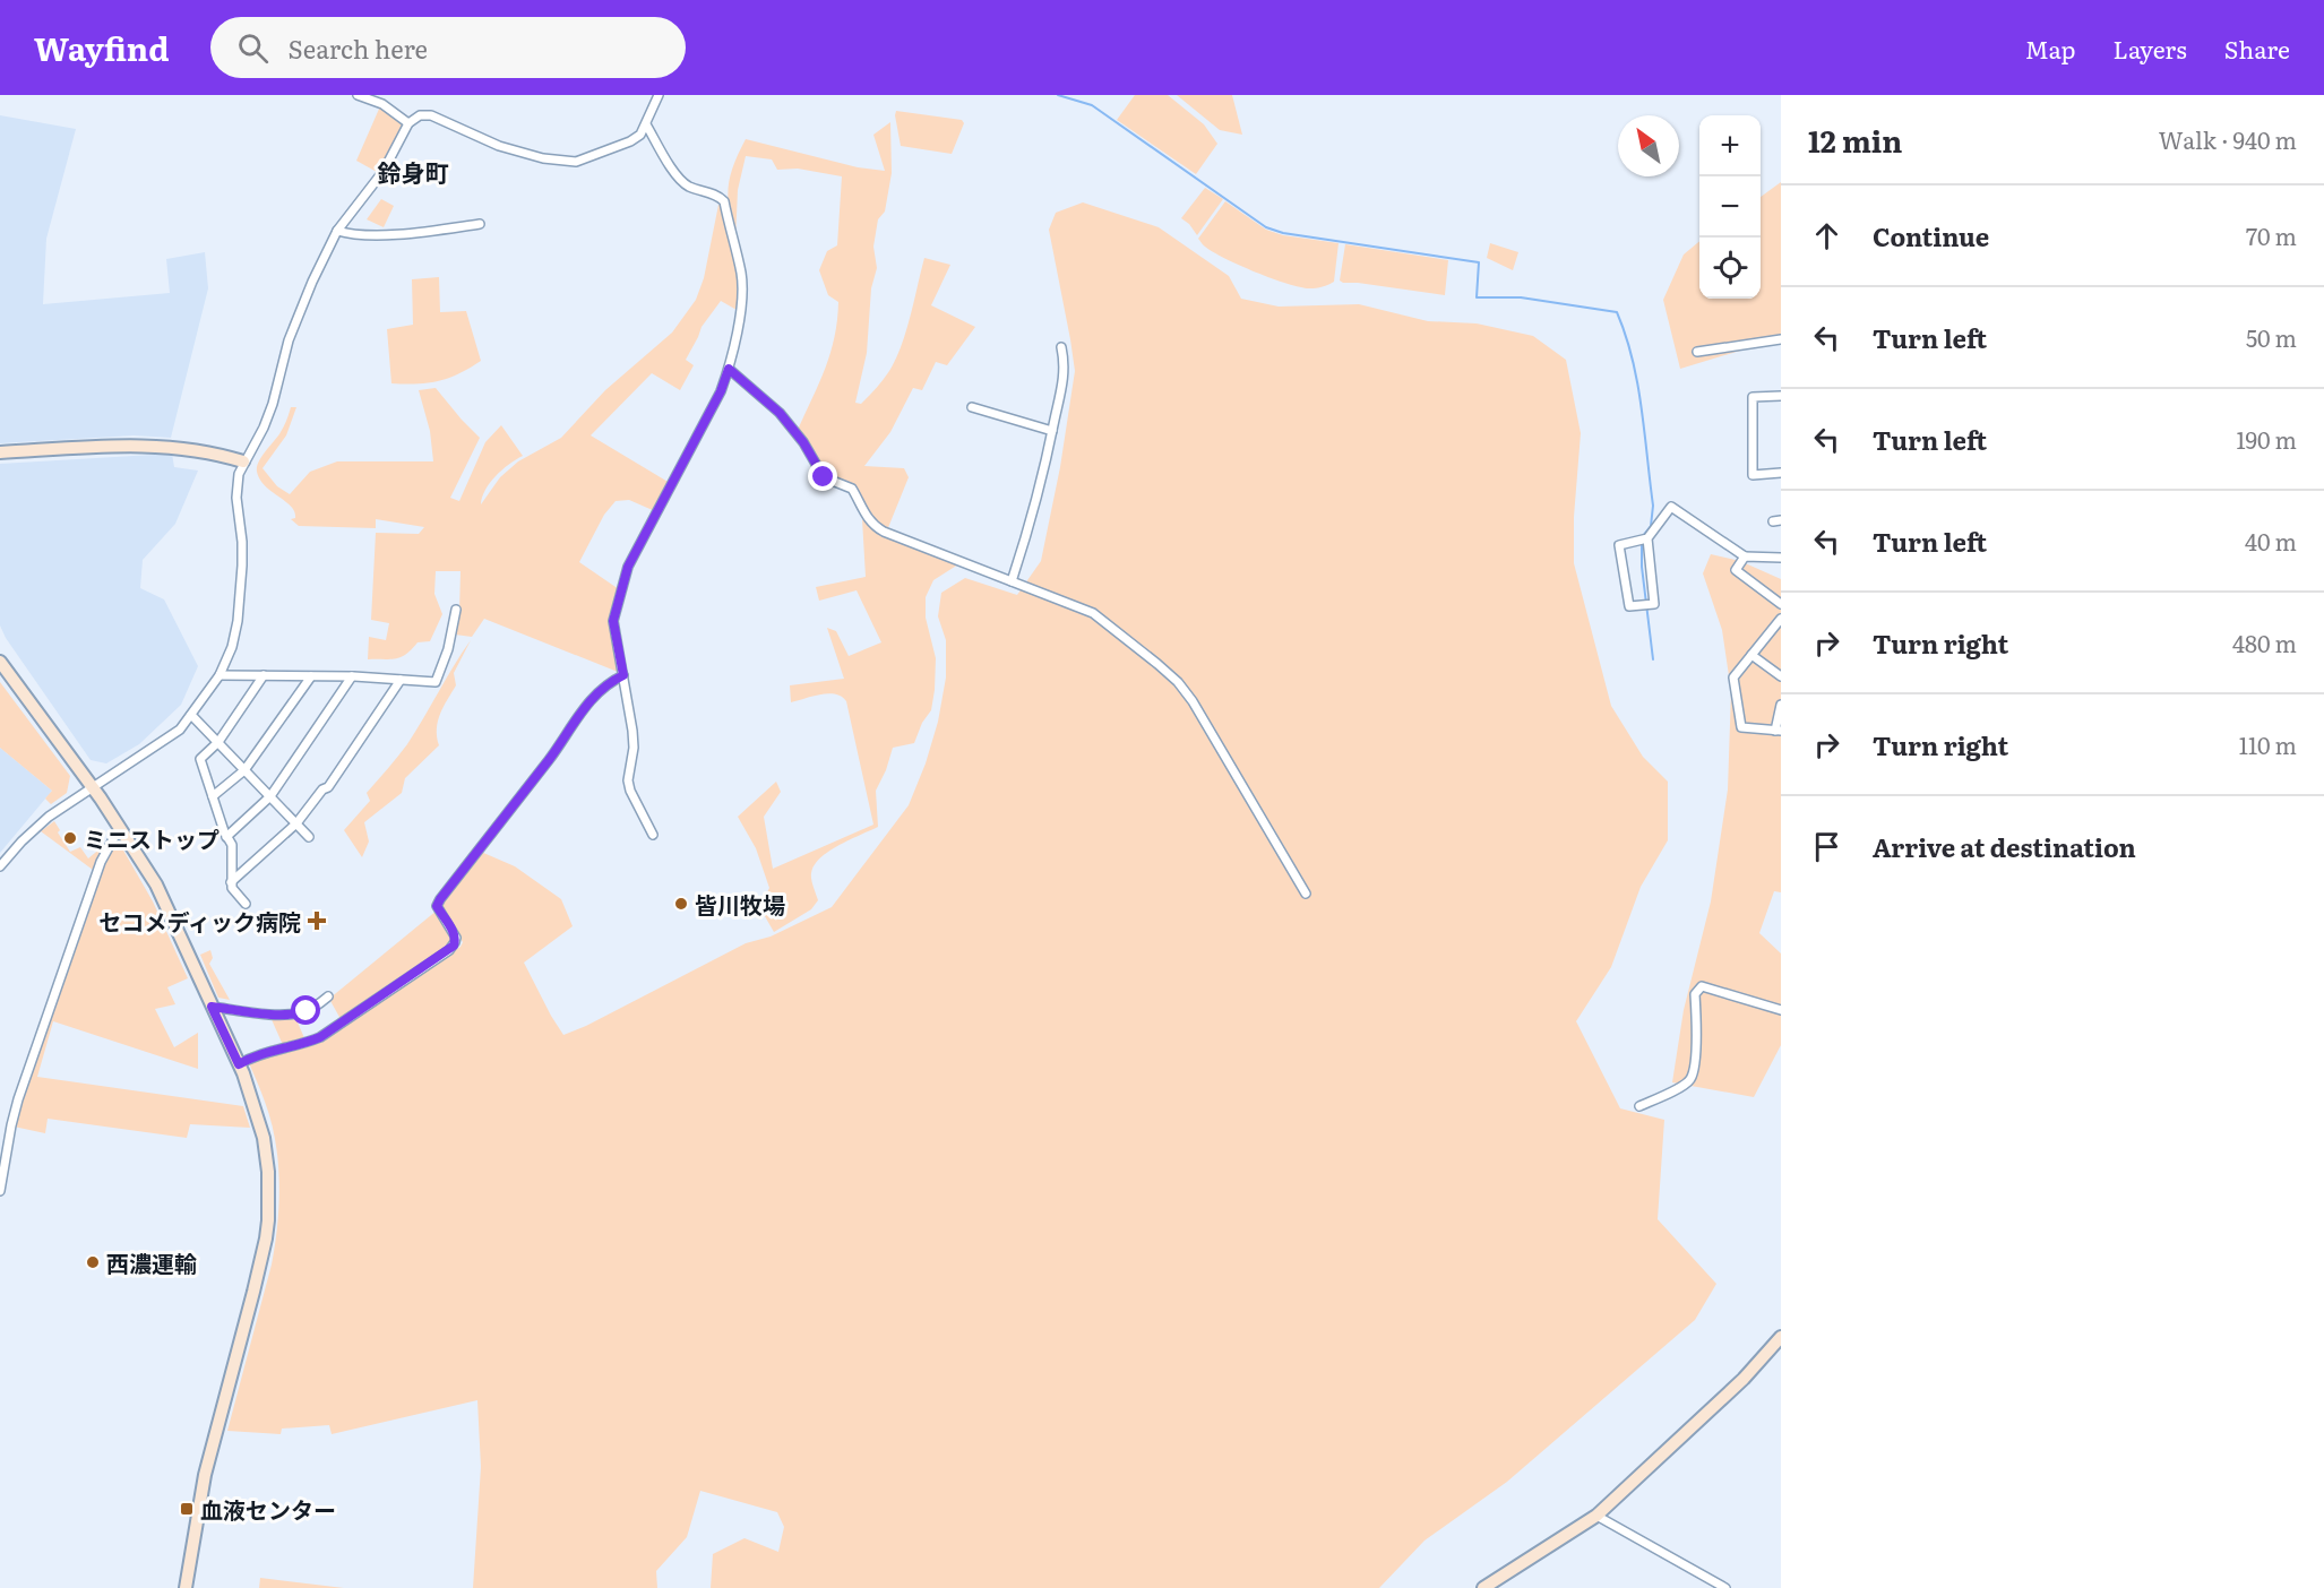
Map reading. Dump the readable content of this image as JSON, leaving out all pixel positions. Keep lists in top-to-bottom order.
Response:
{
  "districts": ["鈴身町"],
  "places": {
    "other": ["ミニストップ", "皆川牧場", "西濃運輸"],
    "health": ["セコメディック病院"],
    "transit": ["血液センター"]
  },
  "north": "top left",
  "page": {
    "header": "Wayfind",
    "search": "Search here",
    "nav": ["Map", "Layers", "Share"],
    "heading": ["12 min", "Walk · 940 m"],
    "map_buttons": ["+", "−"],
    "list": [
      ["Continue", "70 m"],
      ["Turn left", "50 m"],
      ["Turn left", "190 m"],
      ["Turn left", "40 m"],
      ["Turn right", "480 m"],
      ["Turn right", "110 m"],
      "Arrive at destination"
    ]
  }
}
